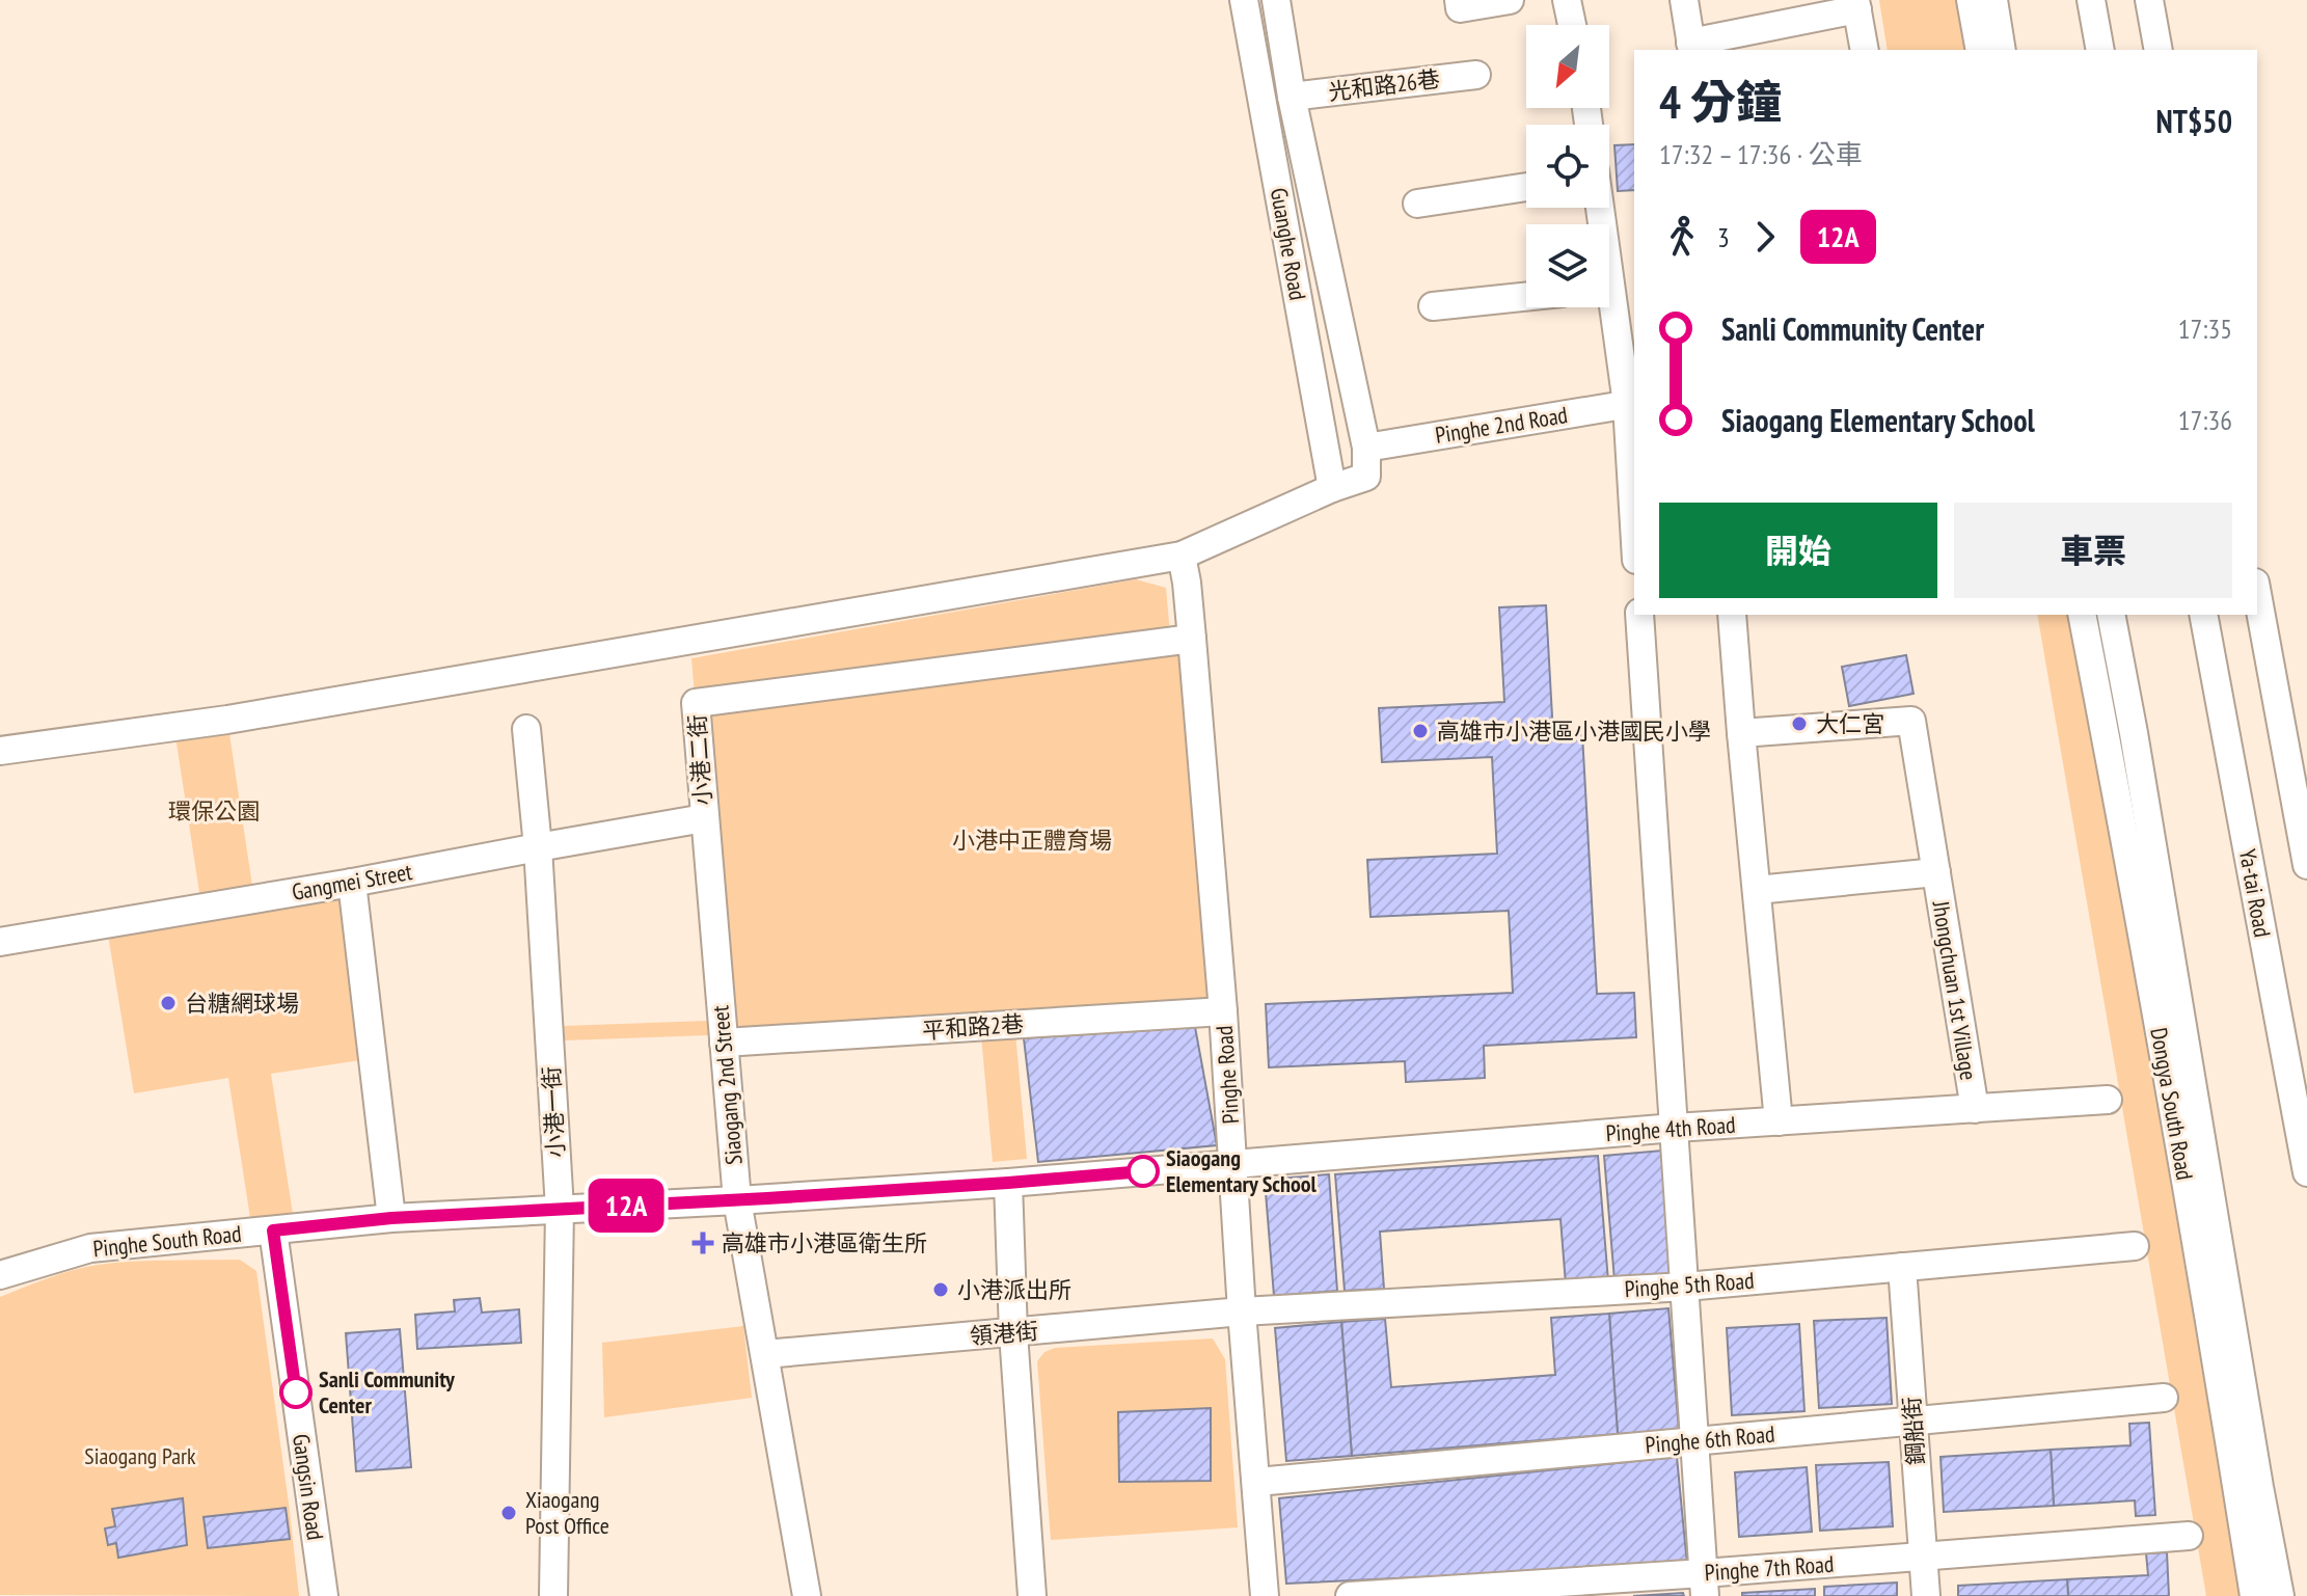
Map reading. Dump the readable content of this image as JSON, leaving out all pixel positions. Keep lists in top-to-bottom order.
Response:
{
  "streets": {
    "street": [
      "光和路26巷",
      "Guanghe Road",
      "Pinghe 2nd Road",
      "小港二街",
      "Gangmei Street",
      "Ya-tai Road",
      "Jhongchuan 1st Village",
      "平和路2巷",
      "Pinghe Road",
      "Siaogang 2nd Street",
      "Dongya South Road",
      "小港一街",
      "Pinghe 4th Road",
      "Pinghe South Road",
      "Pinghe 5th Road",
      "領港街",
      "鋼船街",
      "Pinghe 6th Road",
      "Gangsin Road",
      "Pinghe 7th Road"
    ]
  },
  "crossings": [
    ["光和路26巷", "Guanghe Road"],
    ["Guanghe Road", "Pinghe 2nd Road"],
    ["小港二街", "Gangmei Street"],
    ["小港二街", "Pinghe Road"],
    ["小港二街", "Siaogang 2nd Street"],
    ["Gangmei Street", "Siaogang 2nd Street"],
    ["Gangmei Street", "小港一街"],
    ["Jhongchuan 1st Village", "Pinghe 4th Road"],
    ["平和路2巷", "Pinghe Road"],
    ["平和路2巷", "Siaogang 2nd Street"],
    ["Pinghe Road", "Pinghe 4th Road"],
    ["Pinghe Road", "Pinghe South Road"],
    ["Pinghe Road", "Pinghe 5th Road"],
    ["Pinghe Road", "領港街"],
    ["Pinghe Road", "Pinghe 6th Road"],
    ["Siaogang 2nd Street", "Pinghe South Road"],
    ["Siaogang 2nd Street", "領港街"],
    ["小港一街", "Pinghe South Road"],
    ["Pinghe 4th Road", "Pinghe South Road"],
    ["Pinghe South Road", "Gangsin Road"],
    ["Pinghe 5th Road", "領港街"],
    ["Pinghe 5th Road", "鋼船街"],
    ["鋼船街", "Pinghe 6th Road"],
    ["鋼船街", "Pinghe 7th Road"]
  ],
  "parks": ["環保公園", "小港中正體育場", "Siaogang Park"],
  "places": {
    "other": [
      "大仁宮",
      "高雄市小港區小港國民小學",
      "台糖網球場",
      "Siaogang Elementary School",
      "小港派出所",
      "Sanli Community Center",
      "Xiaogang Post Office"
    ],
    "health": ["高雄市小港區衛生所"]
  },
  "lines": ["bus line 12A"],
  "north": "bottom left",
  "page": {
    "on_map": "12A",
    "heading": ["4 分鐘", "17:32 – 17:36 · 公車", "NT$50"],
    "legs": ["3", "12A"],
    "list": [
      {
        "name": "Sanli Community Center",
        "value": "17:35"
      },
      {
        "name": "Siaogang Elementary School",
        "value": "17:36"
      }
    ],
    "buttons": ["開始", "車票"]
  }
}
